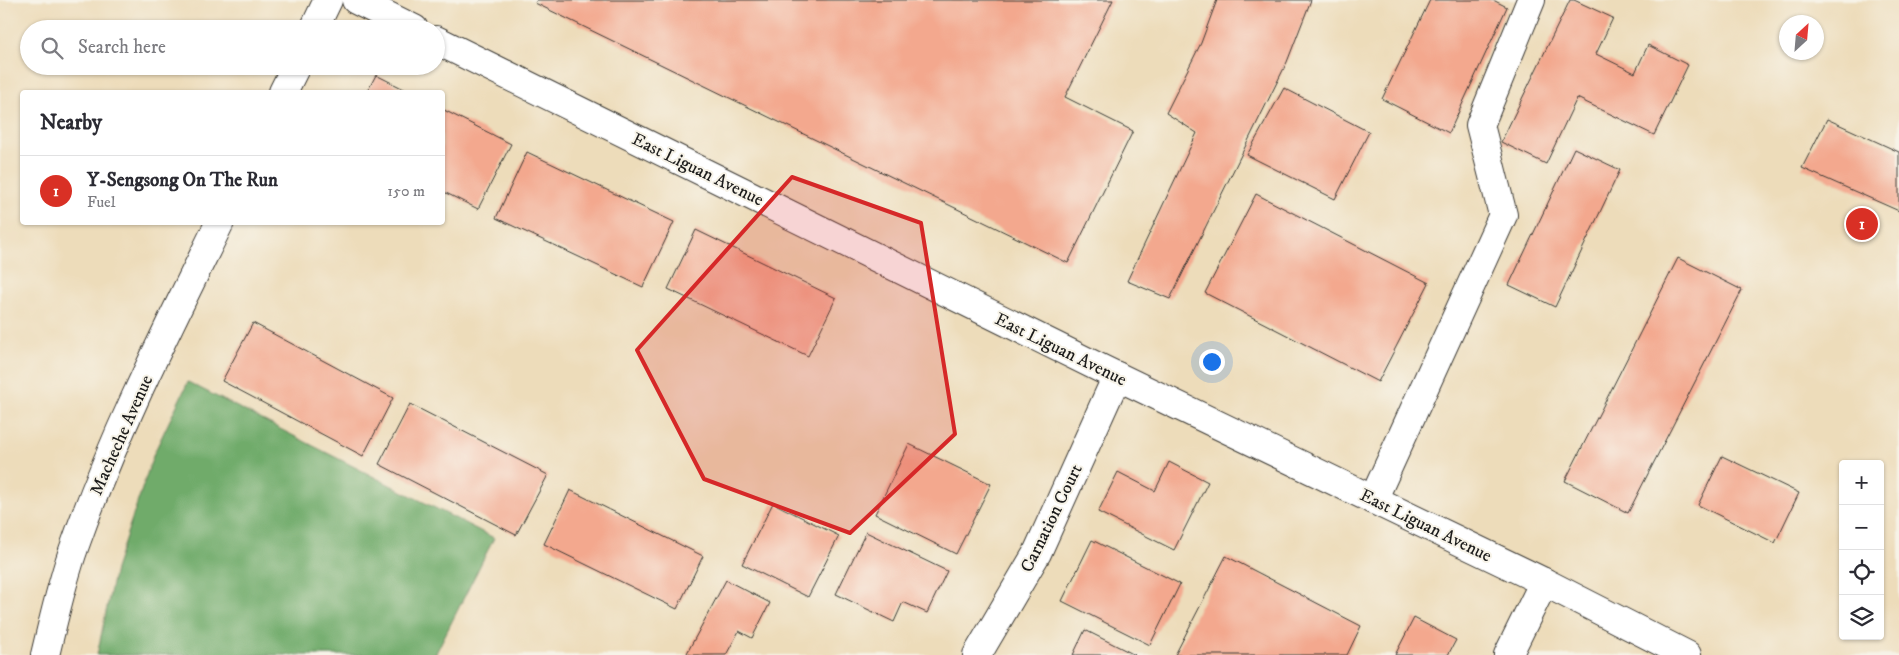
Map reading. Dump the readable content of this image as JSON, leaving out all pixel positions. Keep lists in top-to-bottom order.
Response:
{
  "streets": {
    "street": ["East Liguan Avenue", "Macheche Avenue", "Carnation Court"]
  },
  "crossings": [
    ["East Liguan Avenue", "Carnation Court"]
  ],
  "north": "top right",
  "page": {
    "search": "Search here",
    "heading": "Nearby",
    "list": [
      {
        "mark": "1",
        "name": "Y-Sengsong On The Run",
        "note": "Fuel",
        "value": "150 m"
      }
    ],
    "pins": "1",
    "map_buttons": ["+", "−"]
  }
}
